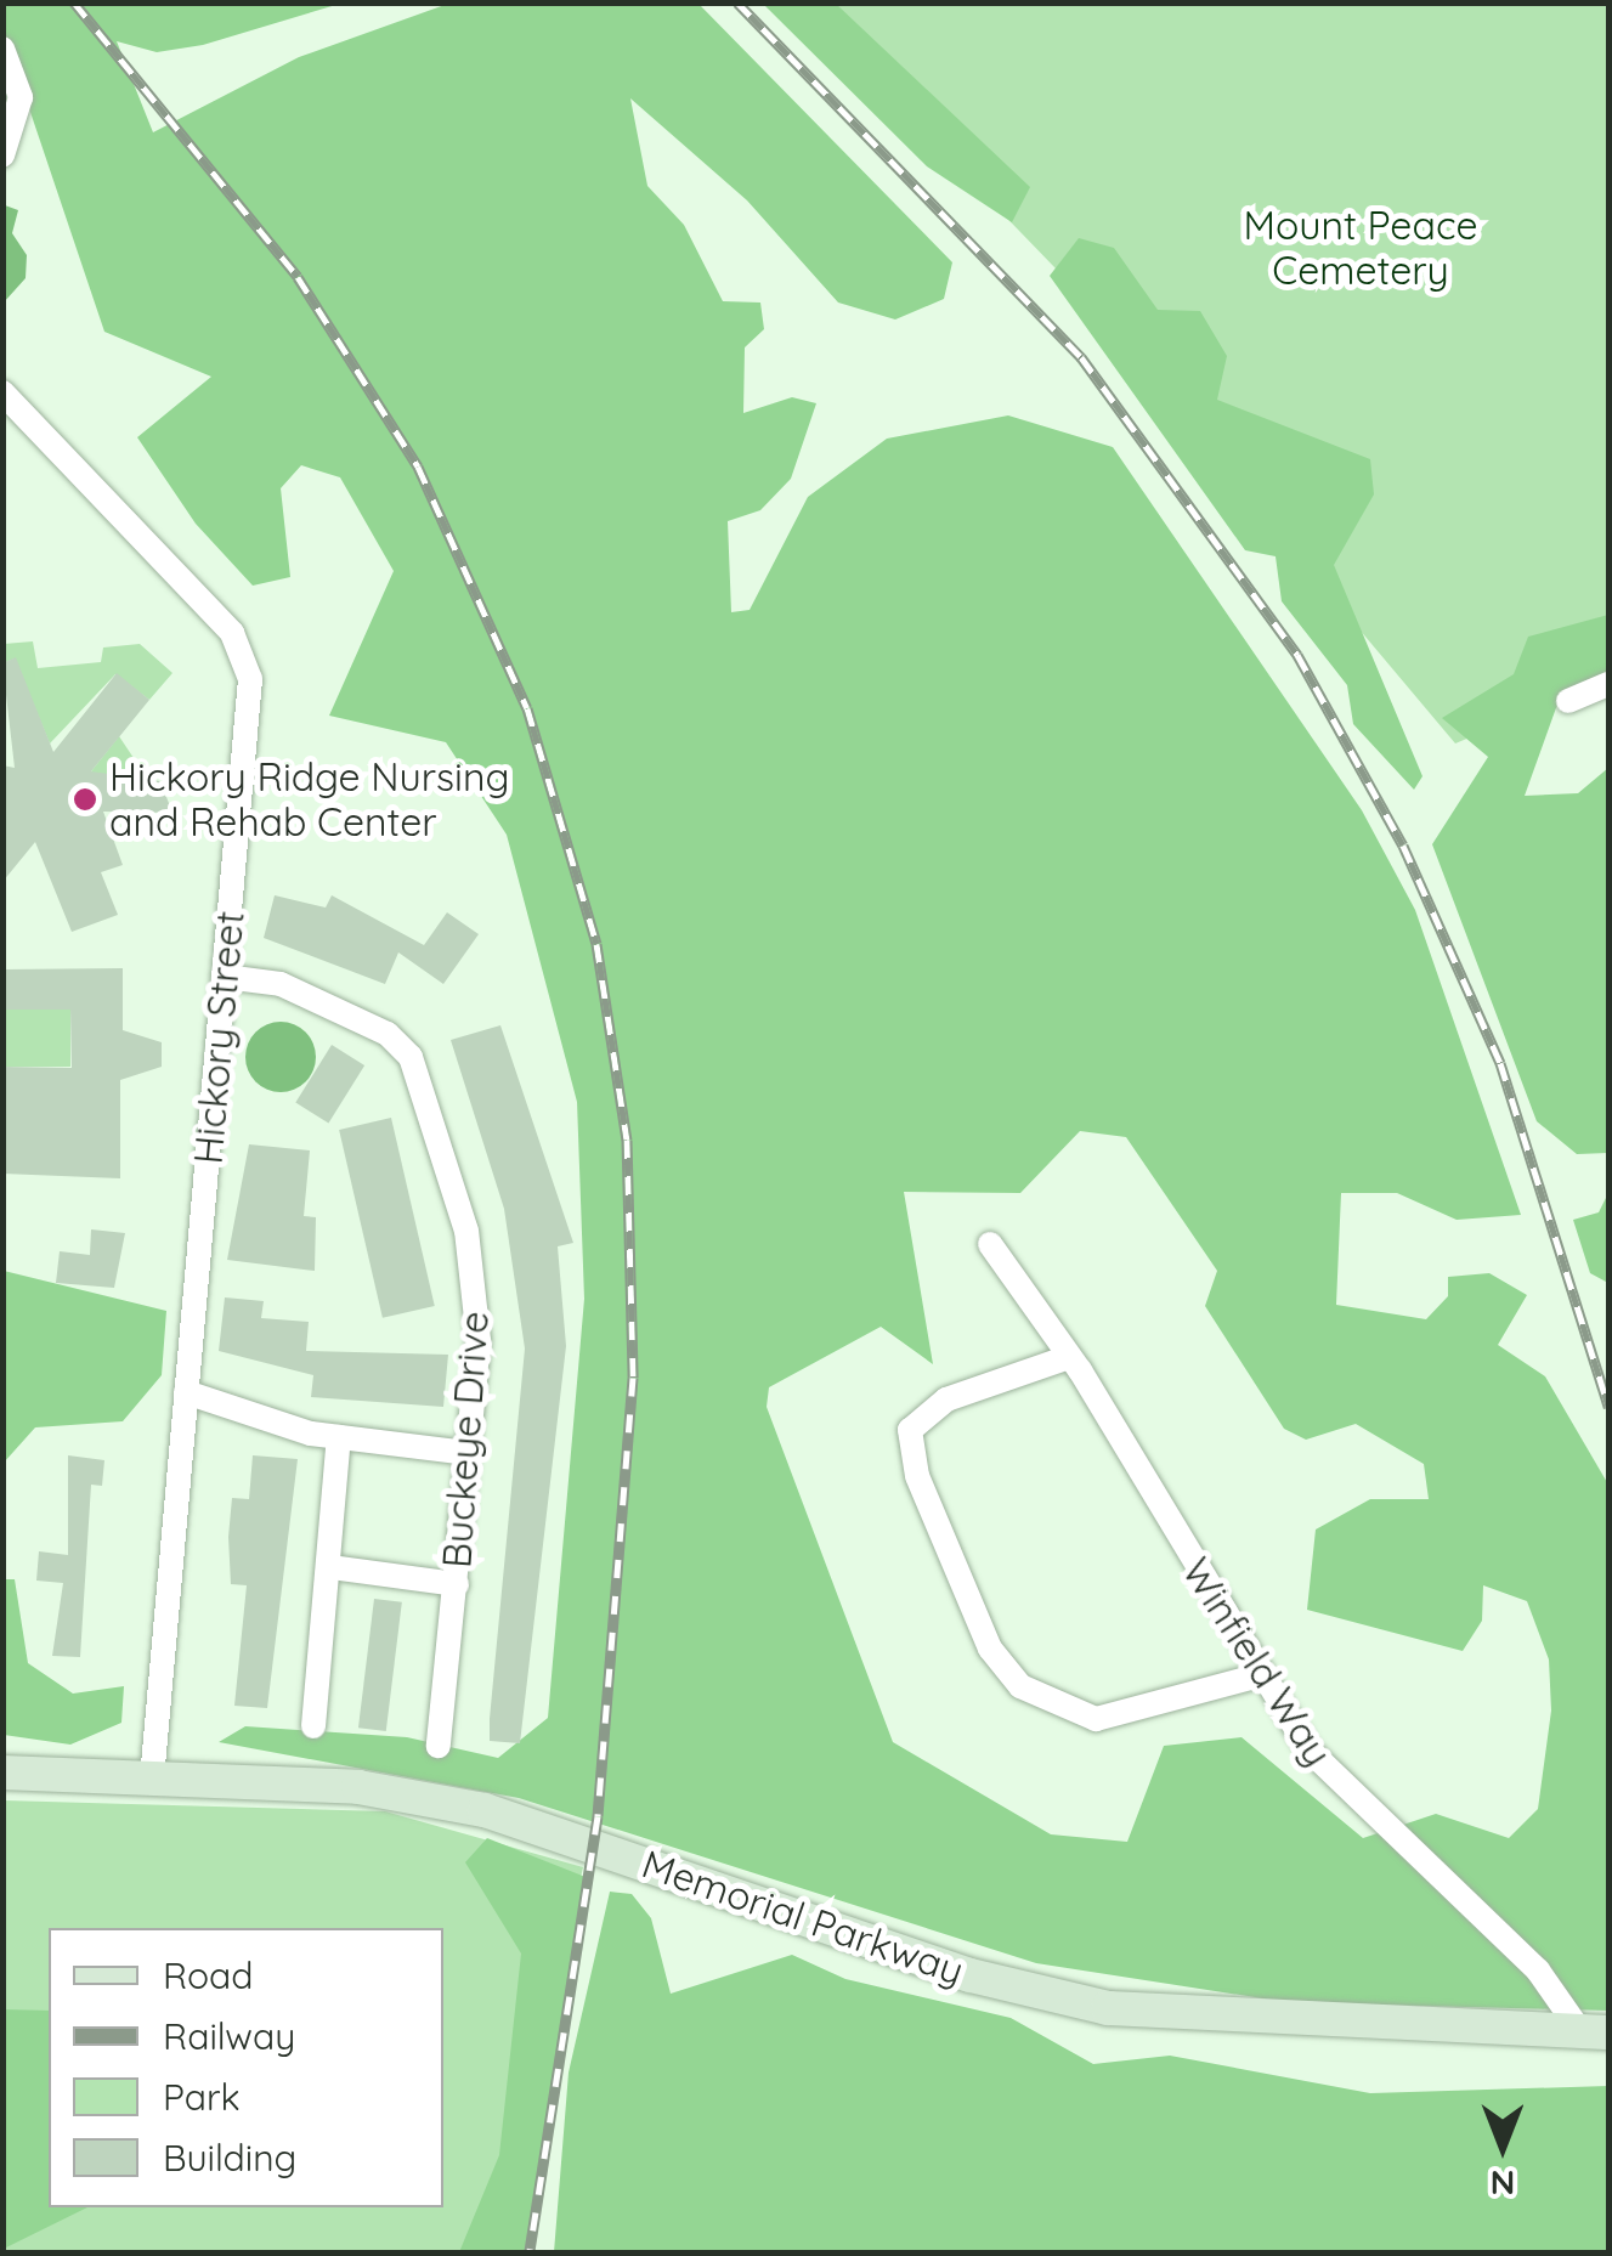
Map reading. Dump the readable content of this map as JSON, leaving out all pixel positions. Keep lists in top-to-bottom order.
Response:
{
  "streets": {
    "main road": ["Memorial Parkway"],
    "street": ["Hickory Street", "Buckeye Drive", "Winfield Way"]
  },
  "crossings": [
    ["Hickory Street", "Buckeye Drive"],
    ["Hickory Street", "Memorial Parkway"],
    ["Winfield Way", "Memorial Parkway"]
  ],
  "parks": ["Mount Peace Cemetery"],
  "places": ["Hickory Ridge Nursing and Rehab Center"],
  "legend": [
    "Road",
    "Railway",
    "Park",
    "Building"
  ],
  "north": "bottom"
}
